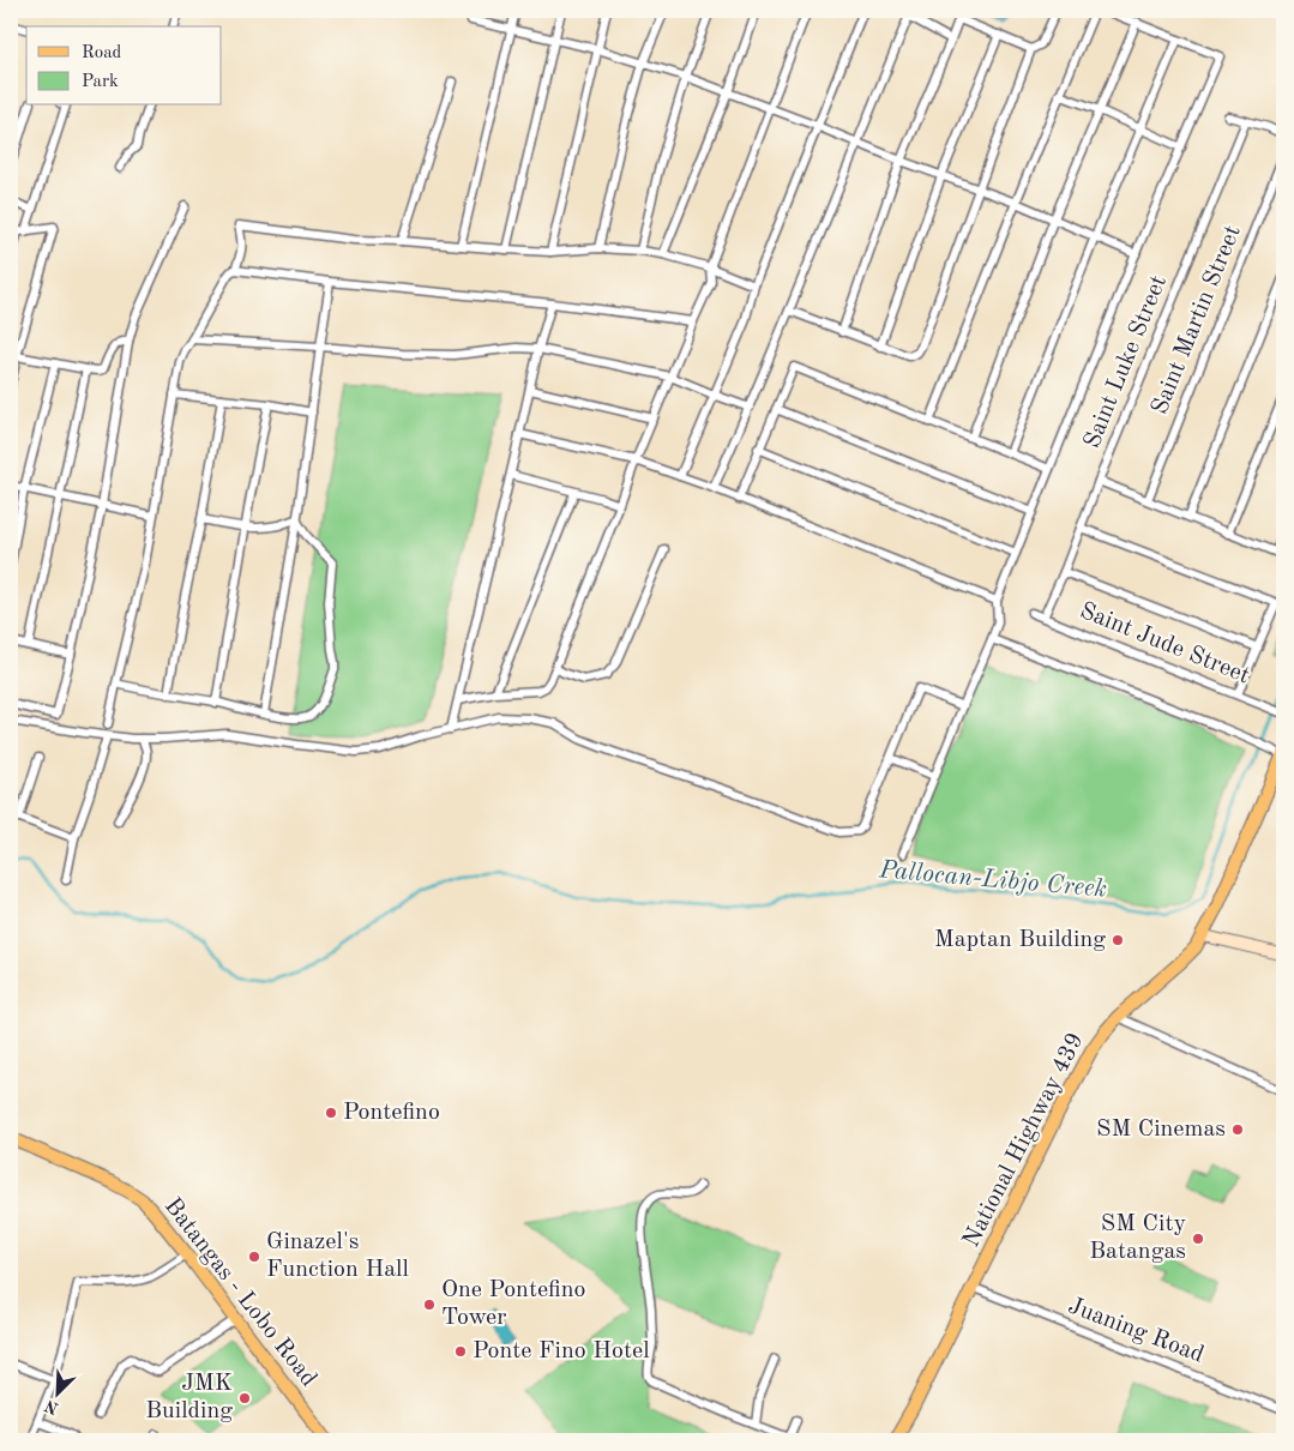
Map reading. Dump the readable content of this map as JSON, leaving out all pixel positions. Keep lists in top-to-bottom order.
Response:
{
  "streets": {
    "main road": ["National Highway 439", "Batangas - Lobo Road"],
    "street": [
      "Saint Martin Street",
      "Saint Luke Street",
      "Saint Jude Street",
      "Juaning Road"
    ]
  },
  "crossings": [
    ["Saint Luke Street", "Saint Jude Street"],
    ["National Highway 439", "Juaning Road"]
  ],
  "water": ["Pallocan-Libjo Creek"],
  "places": [
    "Maptan Building",
    "Pontefino",
    "SM Cinemas",
    "SM City Batangas",
    "Ginazel's Function Hall",
    "One Pontefino Tower",
    "Ponte Fino Hotel",
    "JMK Building"
  ],
  "legend": ["Road", "Park"],
  "north": "bottom left"
}
